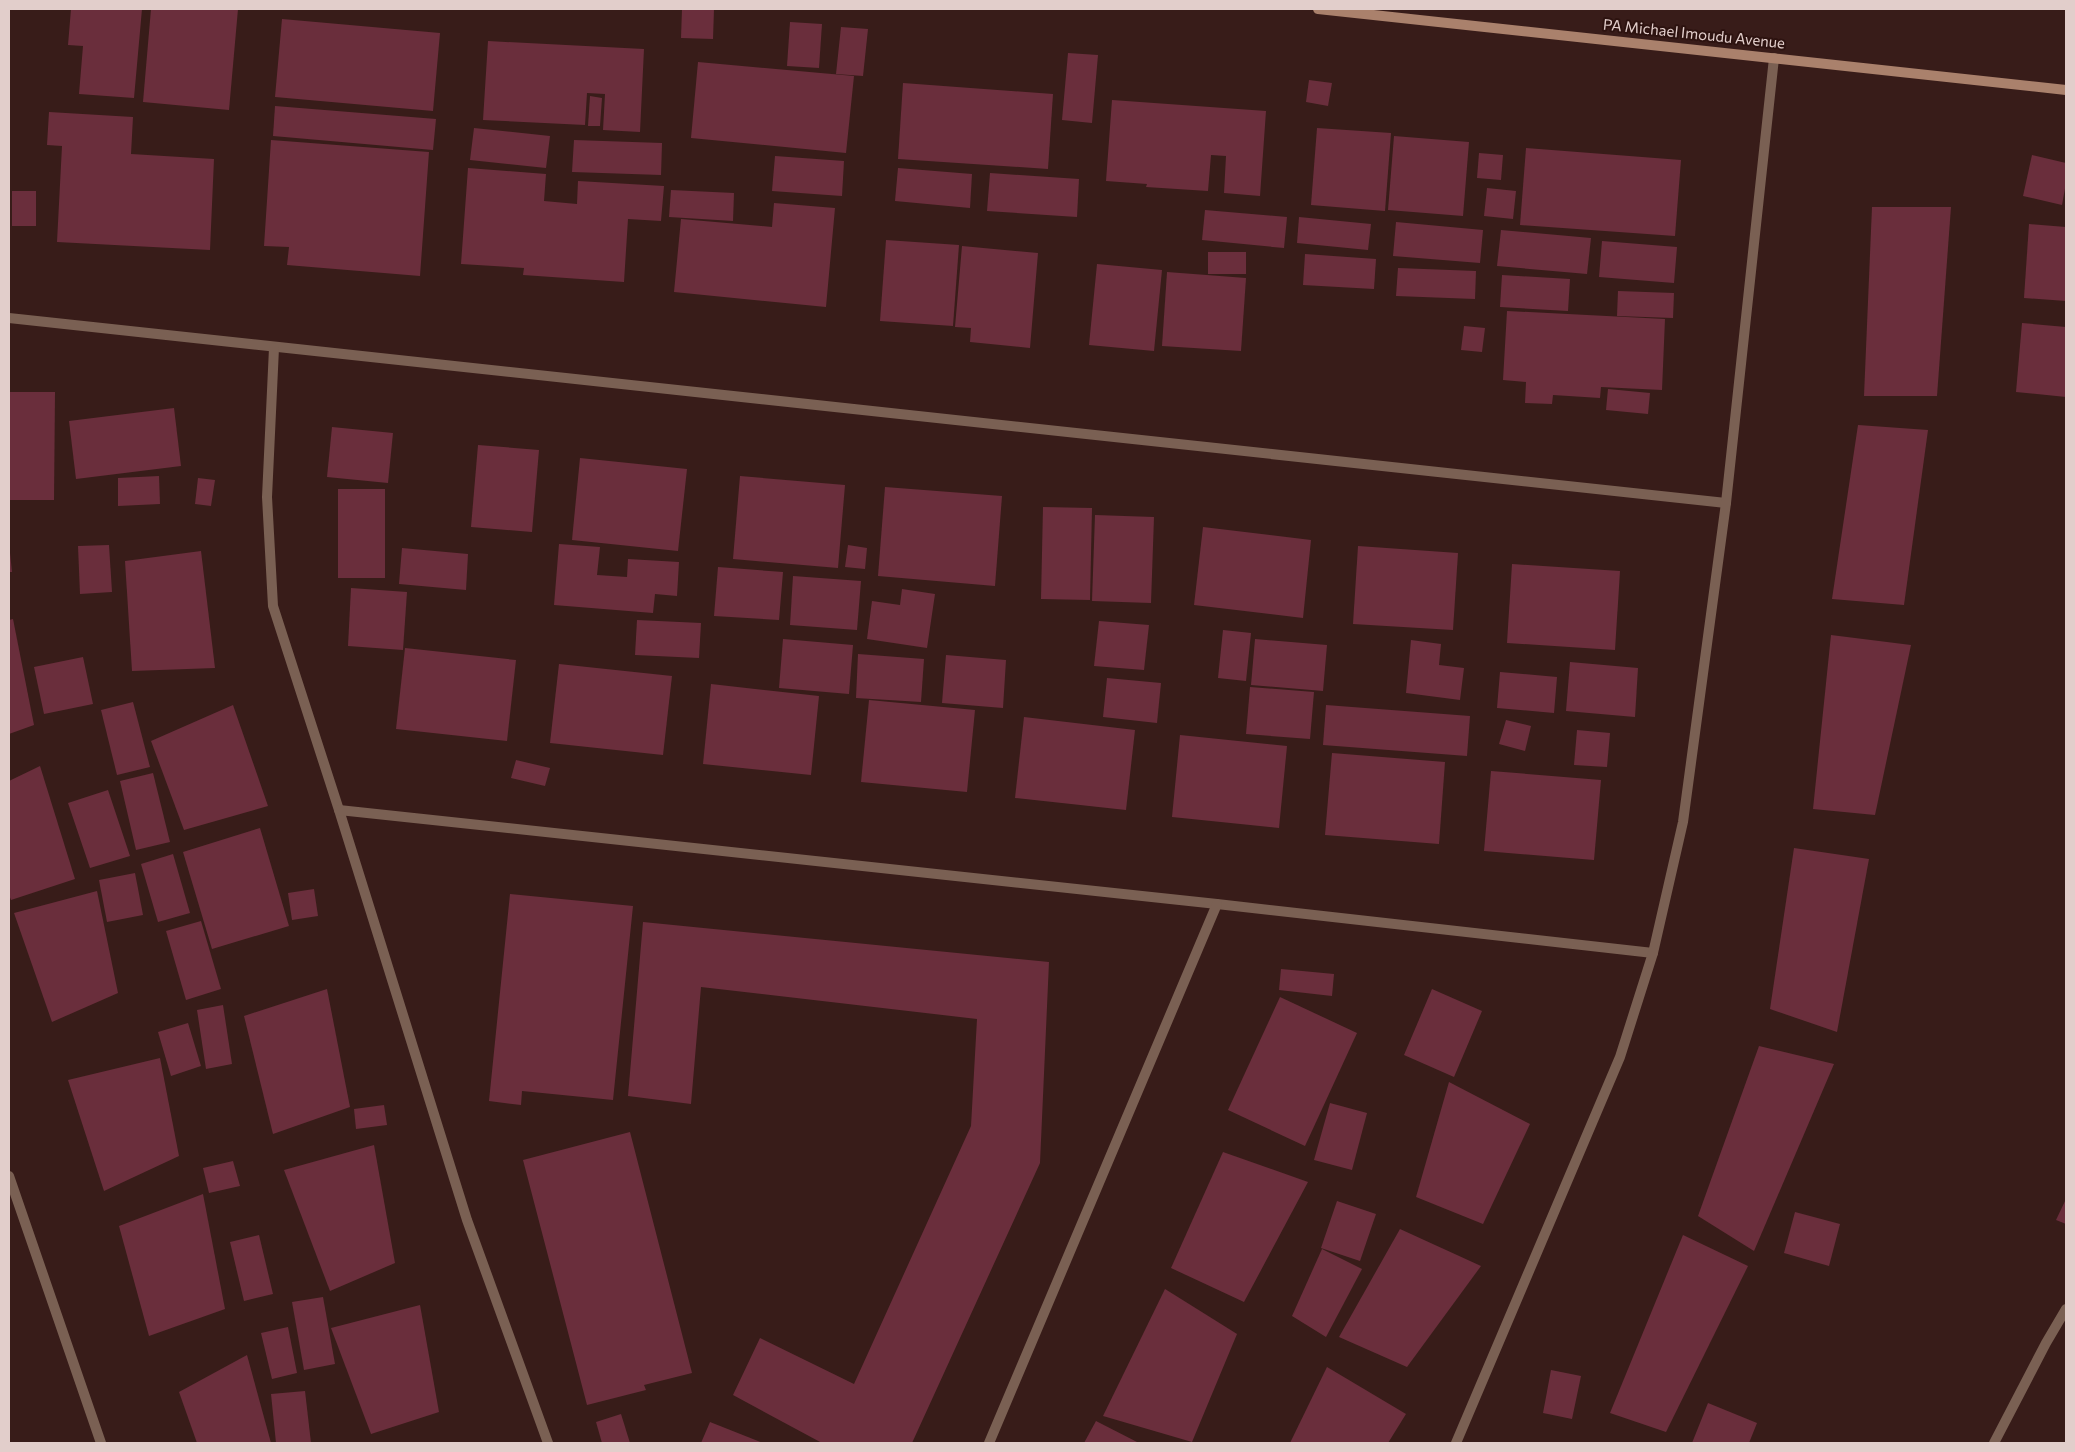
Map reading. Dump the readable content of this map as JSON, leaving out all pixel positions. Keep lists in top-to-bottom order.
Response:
{
  "streets": {
    "street": ["PA Michael Imoudu Avenue"]
  }
}
